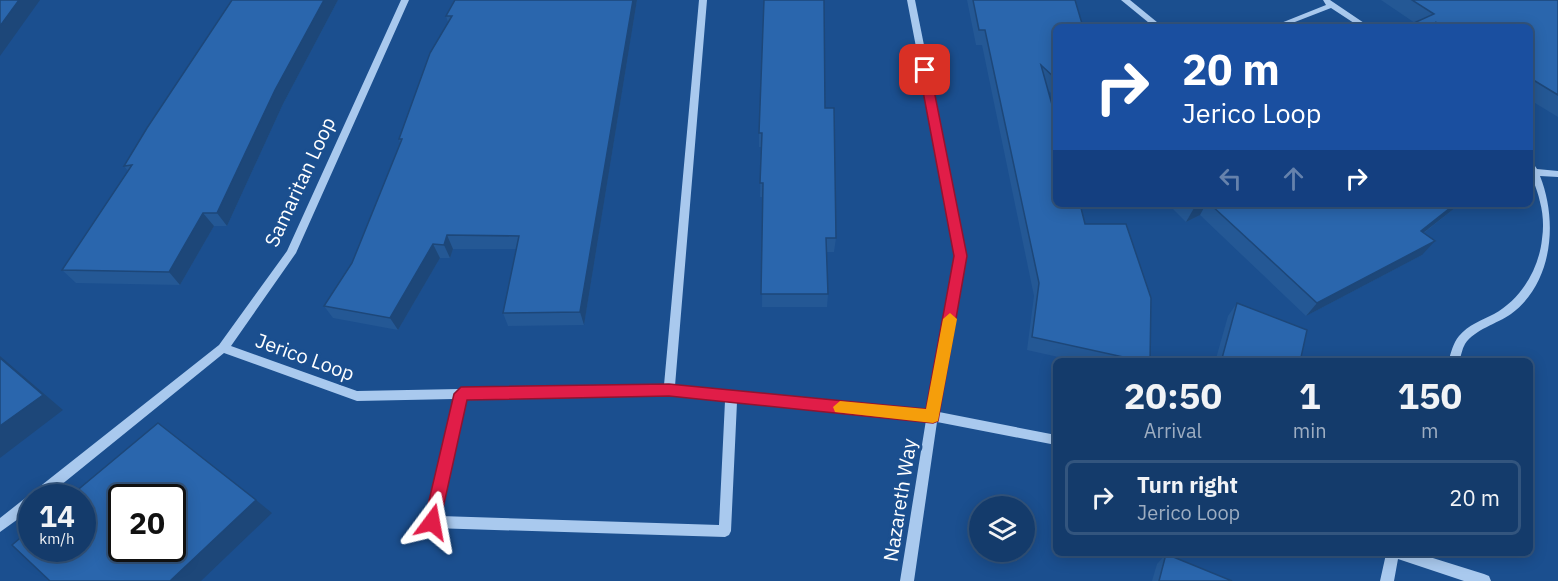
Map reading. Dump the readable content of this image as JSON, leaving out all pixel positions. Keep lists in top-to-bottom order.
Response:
{
  "streets": {
    "street": ["Samaritan Loop", "Jerico Loop", "Nazareth Way"]
  },
  "crossings": [
    ["Samaritan Loop", "Jerico Loop"],
    ["Jerico Loop", "Nazareth Way"]
  ],
  "page": {
    "turn": ["20 m", "Jerico Loop"],
    "eta": [
      "20:50",
      "Arrival",
      "1",
      "min",
      "150",
      "m"
    ],
    "list": [
      {
        "name": "Turn right",
        "note": "Jerico Loop",
        "value": "20 m"
      }
    ],
    "speed": "14 km/h",
    "limit": "20"
  }
}
